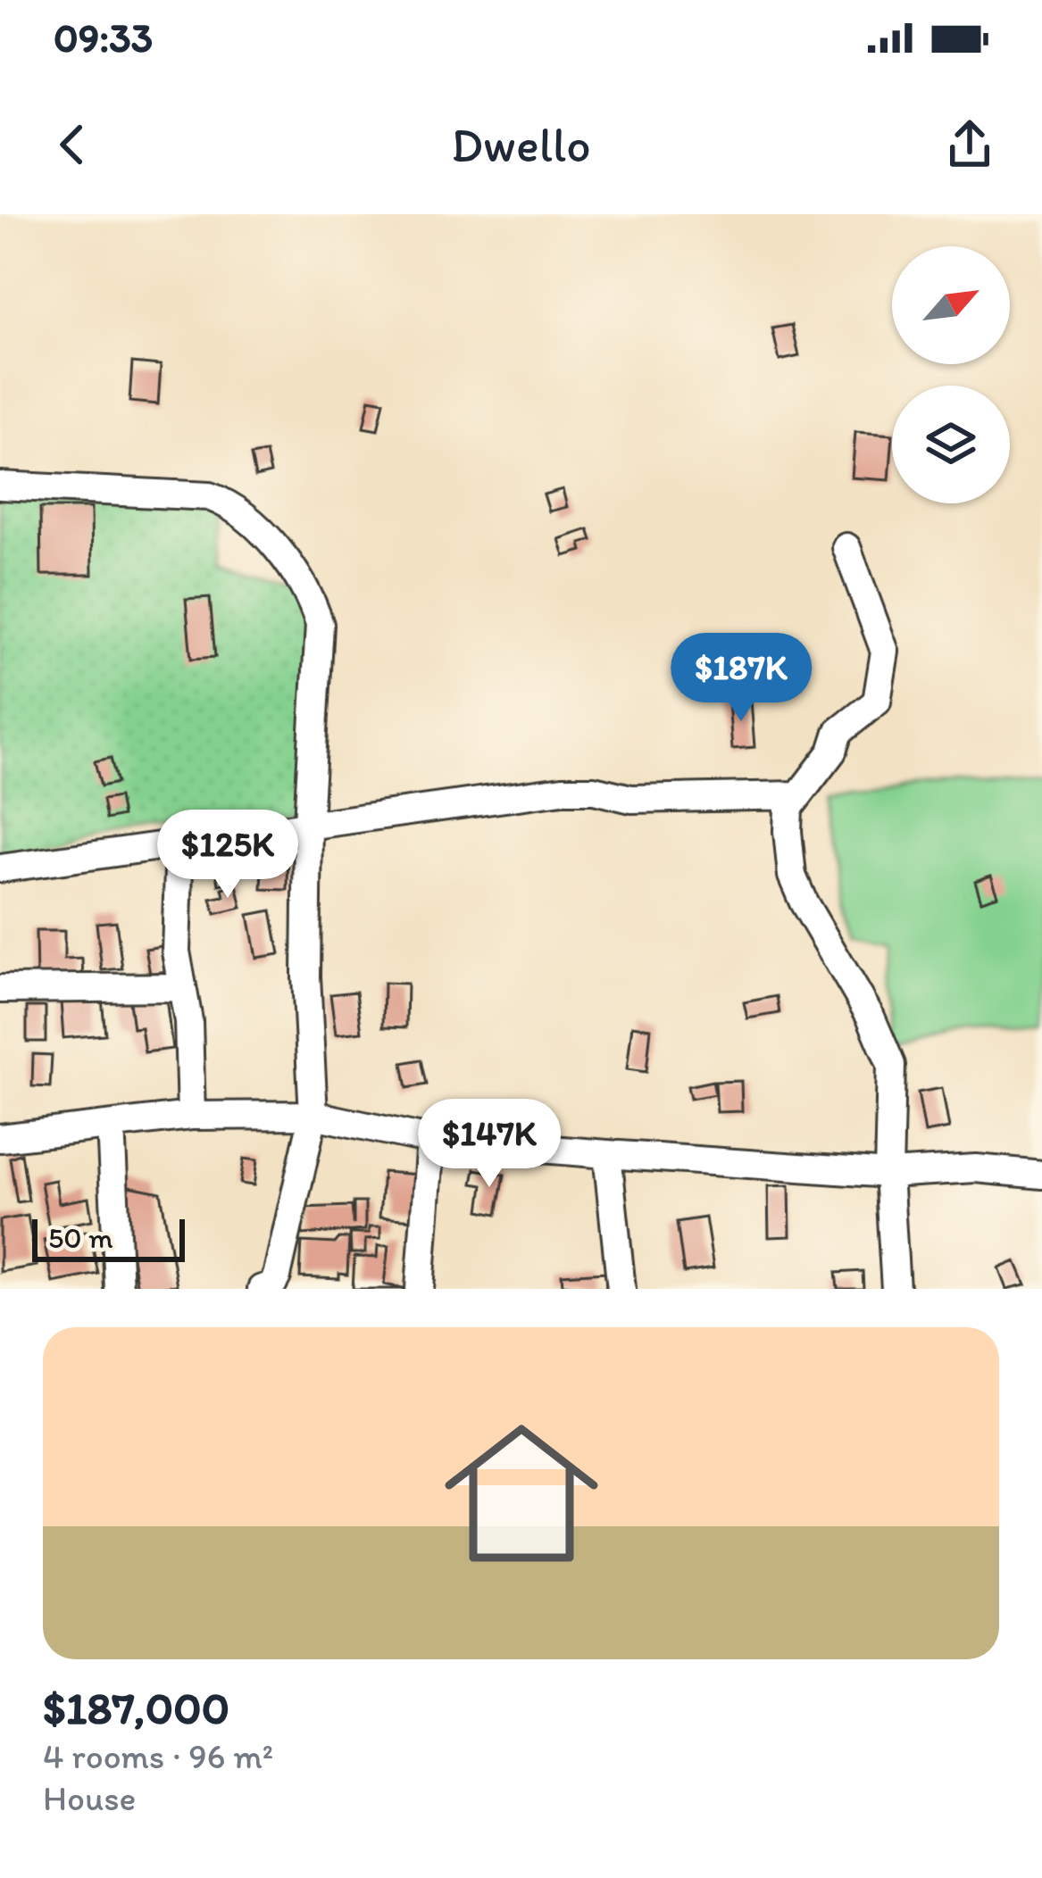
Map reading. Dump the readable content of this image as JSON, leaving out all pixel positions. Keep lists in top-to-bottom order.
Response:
{
  "scale_bar": "50 m",
  "north": "top right",
  "page": {
    "status": "09:33",
    "header": "Dwello",
    "price": ["$187K", "$125K", "$147K"],
    "scale": "50 m",
    "list": [
      {
        "name": "$187,000",
        "note": "4 rooms · 96 m² · House"
      }
    ]
  }
}
